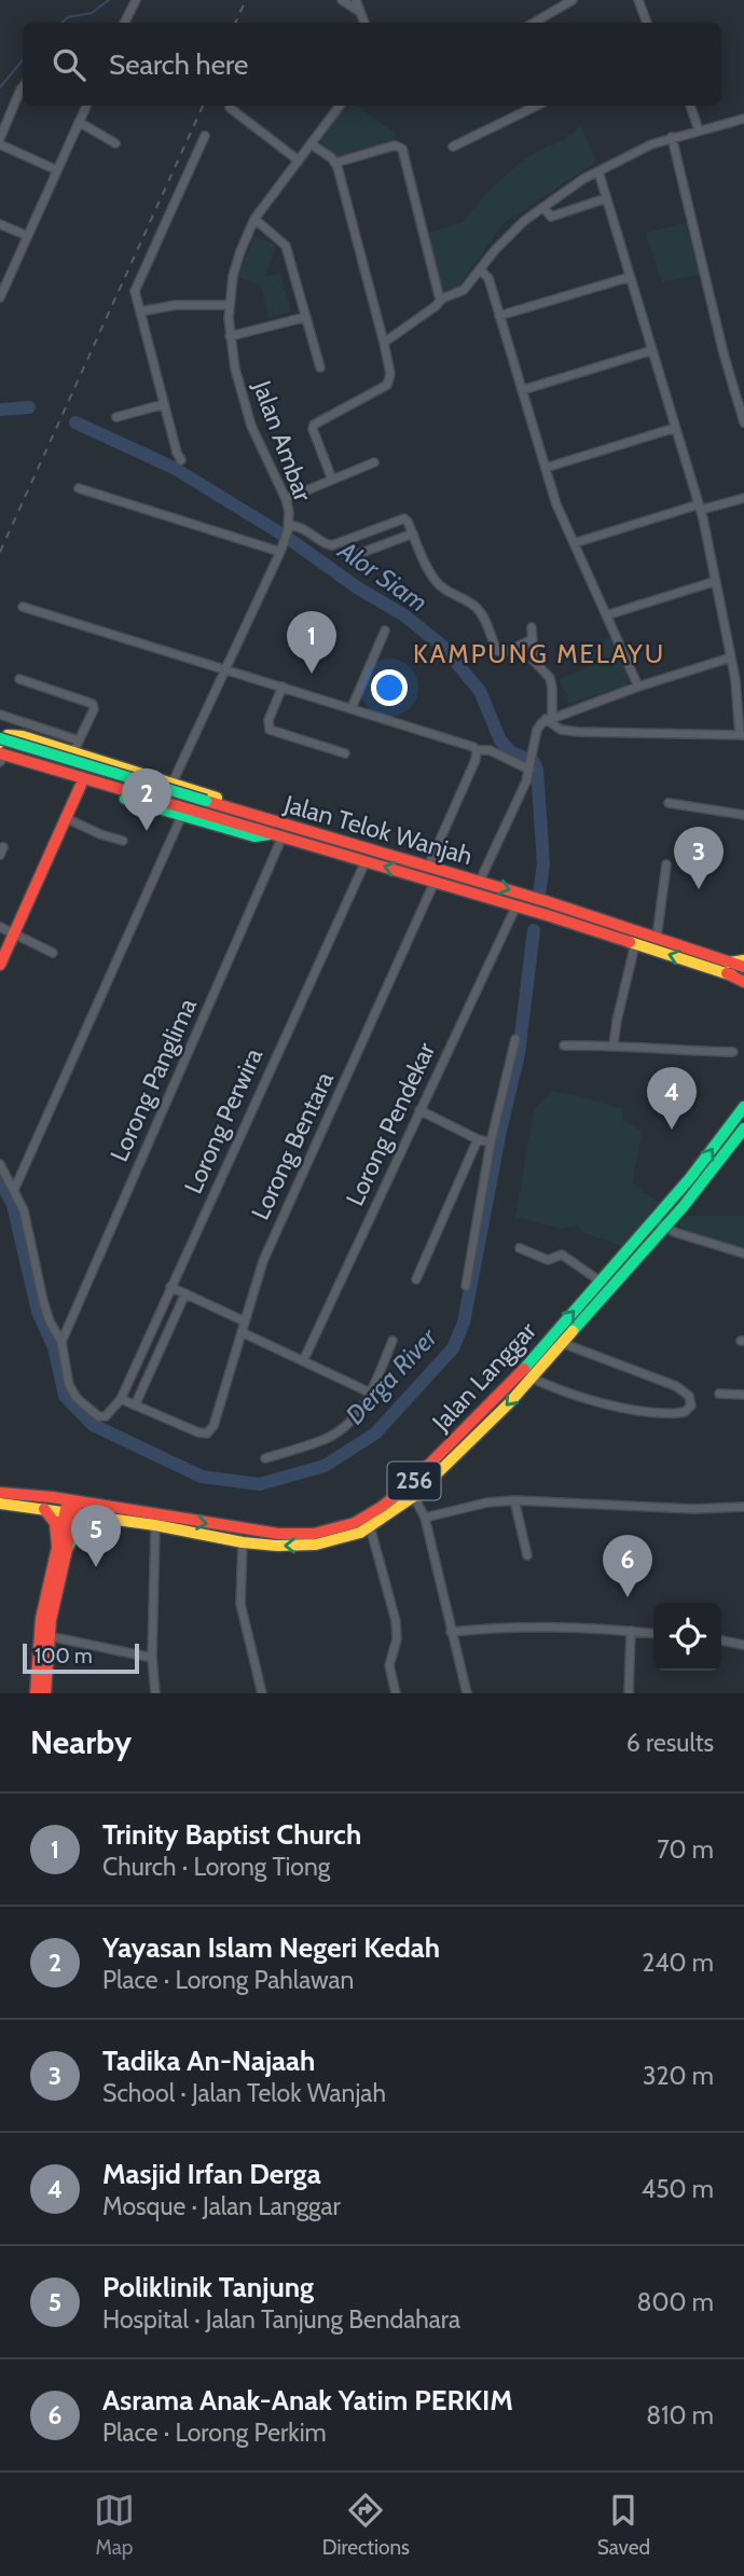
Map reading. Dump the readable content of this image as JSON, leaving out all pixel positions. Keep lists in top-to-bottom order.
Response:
{
  "streets": {
    "main road": ["Jalan Telok Wanjah", "Jalan Langgar", "256"],
    "street": [
      "Jalan Ambar",
      "Lorong Panglima",
      "Lorong Perwira",
      "Lorong Pendekar",
      "Lorong Bentara"
    ]
  },
  "crossings": [
    ["Jalan Telok Wanjah", "Lorong Panglima"],
    ["Jalan Telok Wanjah", "Lorong Perwira"],
    ["Jalan Telok Wanjah", "Lorong Pendekar"],
    ["Jalan Telok Wanjah", "Lorong Bentara"]
  ],
  "districts": ["KAMPUNG MELAYU"],
  "water": ["Alor Siam", "Derga River"],
  "scale_bar": "100 m",
  "page": {
    "search": "Search here",
    "pins": [
      "1",
      "2",
      "3",
      "4",
      "5",
      "6"
    ],
    "scale": "100 m",
    "heading": ["Nearby", "6 results"],
    "list": [
      {
        "mark": "1",
        "name": "Trinity Baptist Church",
        "note": "Church · Lorong Tiong",
        "value": "70 m"
      },
      {
        "mark": "2",
        "name": "Yayasan Islam Negeri Kedah",
        "note": "Place · Lorong Pahlawan",
        "value": "240 m"
      },
      {
        "mark": "3",
        "name": "Tadika An-Najaah",
        "note": "School · Jalan Telok Wanjah",
        "value": "320 m"
      },
      {
        "mark": "4",
        "name": "Masjid Irfan Derga",
        "note": "Mosque · Jalan Langgar",
        "value": "450 m"
      },
      {
        "mark": "5",
        "name": "Poliklinik Tanjung",
        "note": "Hospital · Jalan Tanjung Bendahara",
        "value": "800 m"
      },
      {
        "mark": "6",
        "name": "Asrama Anak-Anak Yatim PERKIM",
        "note": "Place · Lorong Perkim",
        "value": "810 m"
      }
    ],
    "nav": ["Map", "Directions", "Saved"]
  }
}
